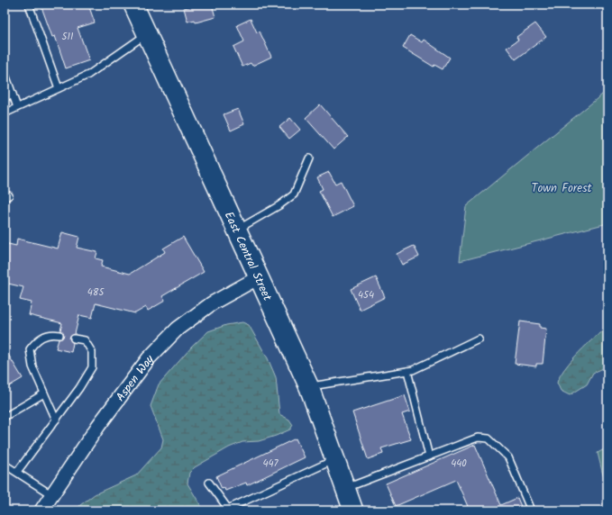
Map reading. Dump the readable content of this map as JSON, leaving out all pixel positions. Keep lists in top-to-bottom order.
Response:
{
  "streets": {
    "main road": ["East Central Street"],
    "street": ["Aspen Way"]
  },
  "crossings": [
    ["East Central Street", "Aspen Way"]
  ],
  "parks": ["Town Forest"],
  "house_numbers": [
    "511",
    "485",
    "454",
    "447",
    "440"
  ]
}
